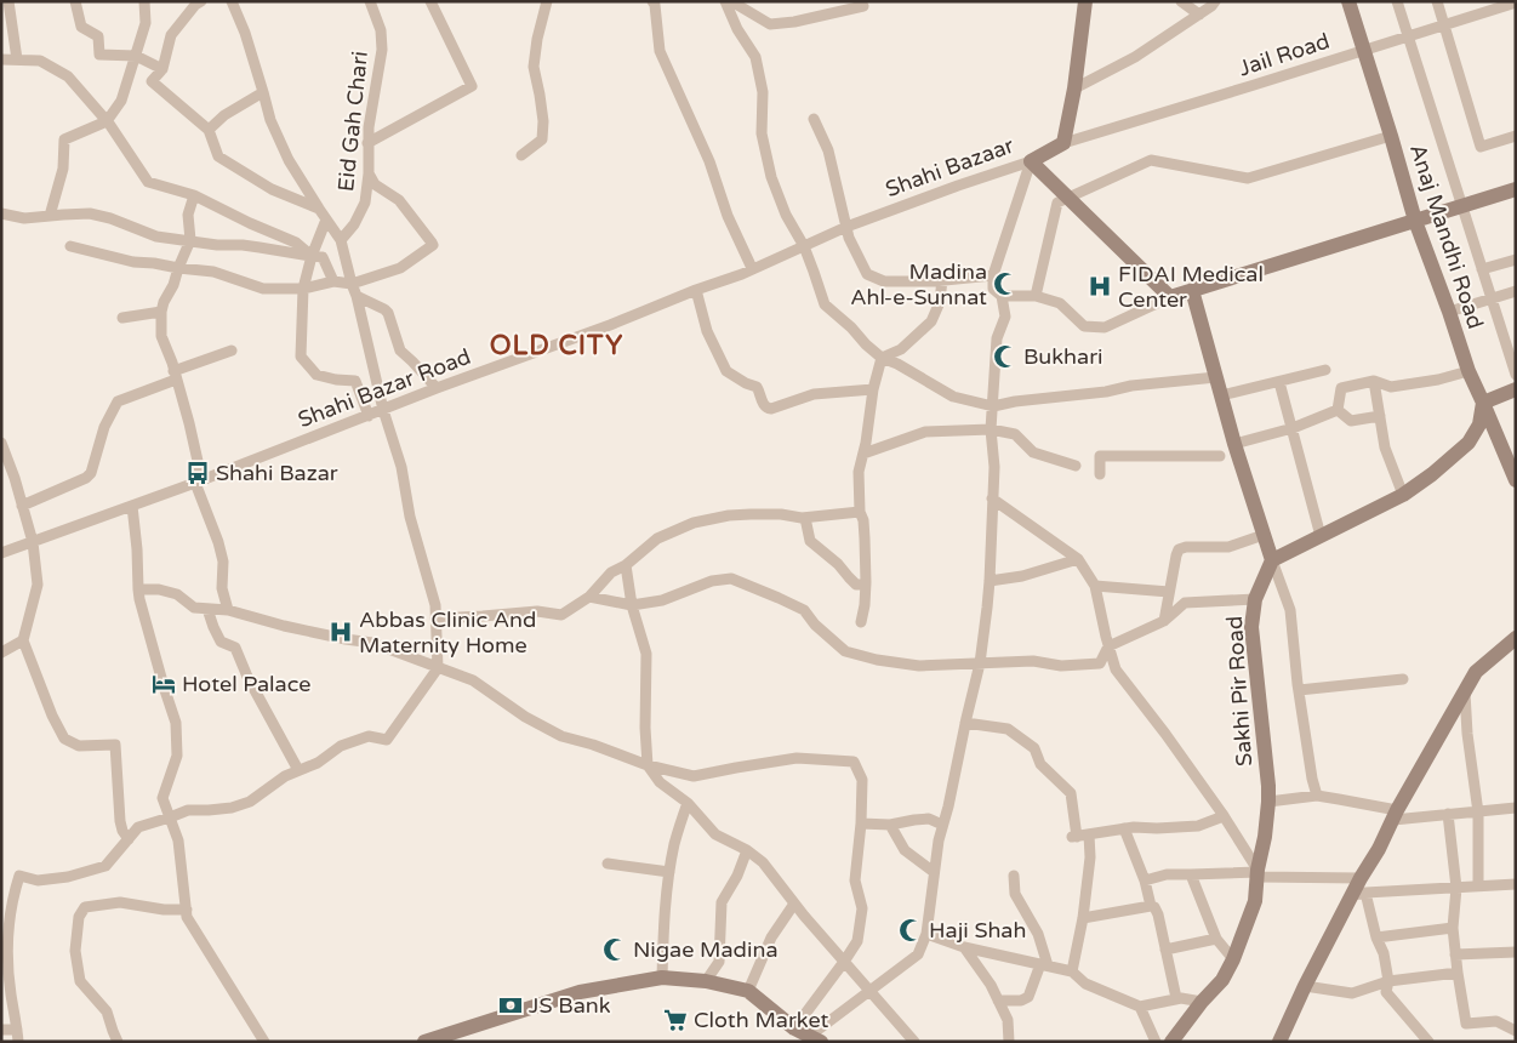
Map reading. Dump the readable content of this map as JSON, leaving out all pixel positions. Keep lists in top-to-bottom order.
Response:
{
  "streets": {
    "street": [
      "Jail Road",
      "Eid Gah Chari",
      "Shahi Bazaar",
      "Anaj Mandhi Road",
      "Shahi Bazar Road",
      "Sakhi Pir Road"
    ]
  },
  "crossings": [
    ["Jail Road", "Shahi Bazaar"],
    ["Jail Road", "Anaj Mandhi Road"],
    ["Shahi Bazaar", "Shahi Bazar Road"]
  ],
  "districts": ["OLD CITY"],
  "places": {
    "mosque": [
      "Madina Ahl-e-Sunnat",
      "Bukhari",
      "Haji Shah",
      "Nigae Madina"
    ],
    "hospital": ["FIDAI Medical Center", "Abbas Clinic And Maternity Home"],
    "bus stop": ["Shahi Bazar"],
    "hotel": ["Hotel Palace"],
    "bank": ["JS Bank"],
    "supermarket": ["Cloth Market"]
  }
}
